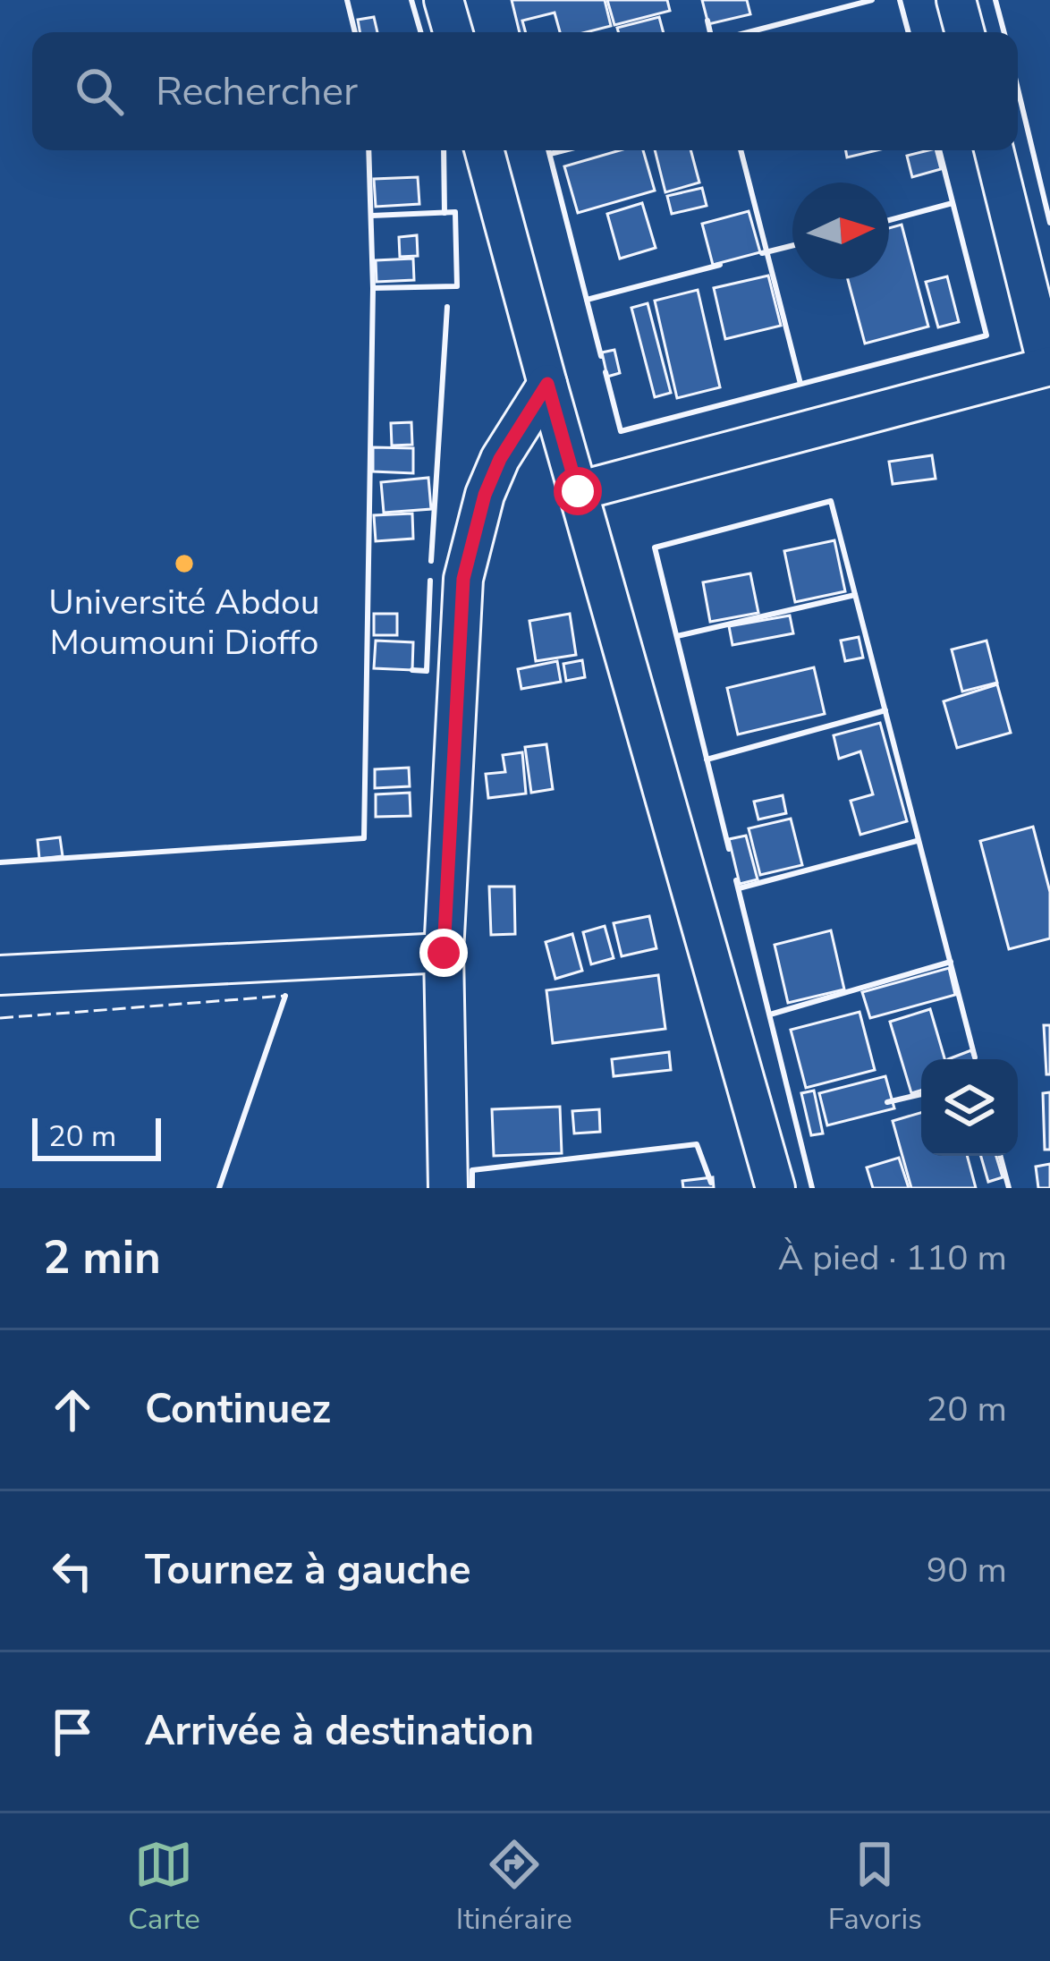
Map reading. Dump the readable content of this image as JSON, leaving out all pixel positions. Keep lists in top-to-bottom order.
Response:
{
  "places": ["Université Abdou Moumouni Dioffo"],
  "scale_bar": "20 m",
  "north": "right",
  "page": {
    "search": "Rechercher",
    "scale": "20 m",
    "heading": ["2 min", "À pied · 110 m"],
    "list": [
      ["Continuez", "20 m"],
      ["Tournez à gauche", "90 m"],
      "Arrivée à destination"
    ],
    "nav": ["Carte", "Itinéraire", "Favoris"]
  }
}
